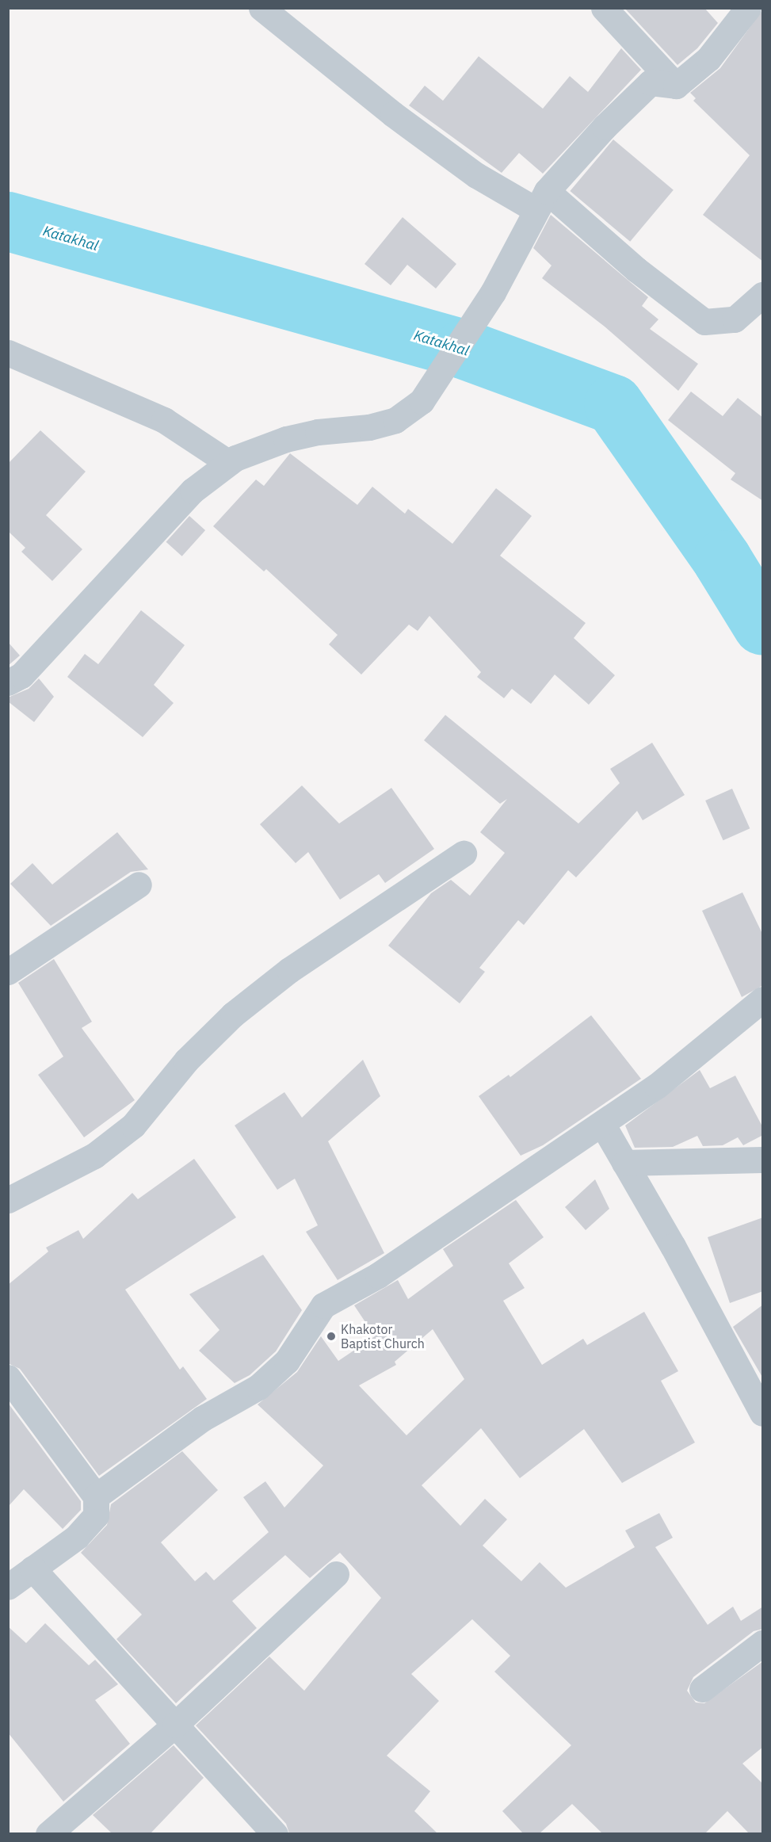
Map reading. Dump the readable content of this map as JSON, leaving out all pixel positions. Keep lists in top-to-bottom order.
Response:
{
  "water": ["Katakhal"],
  "places": ["Khakotor Baptist Church"]
}
